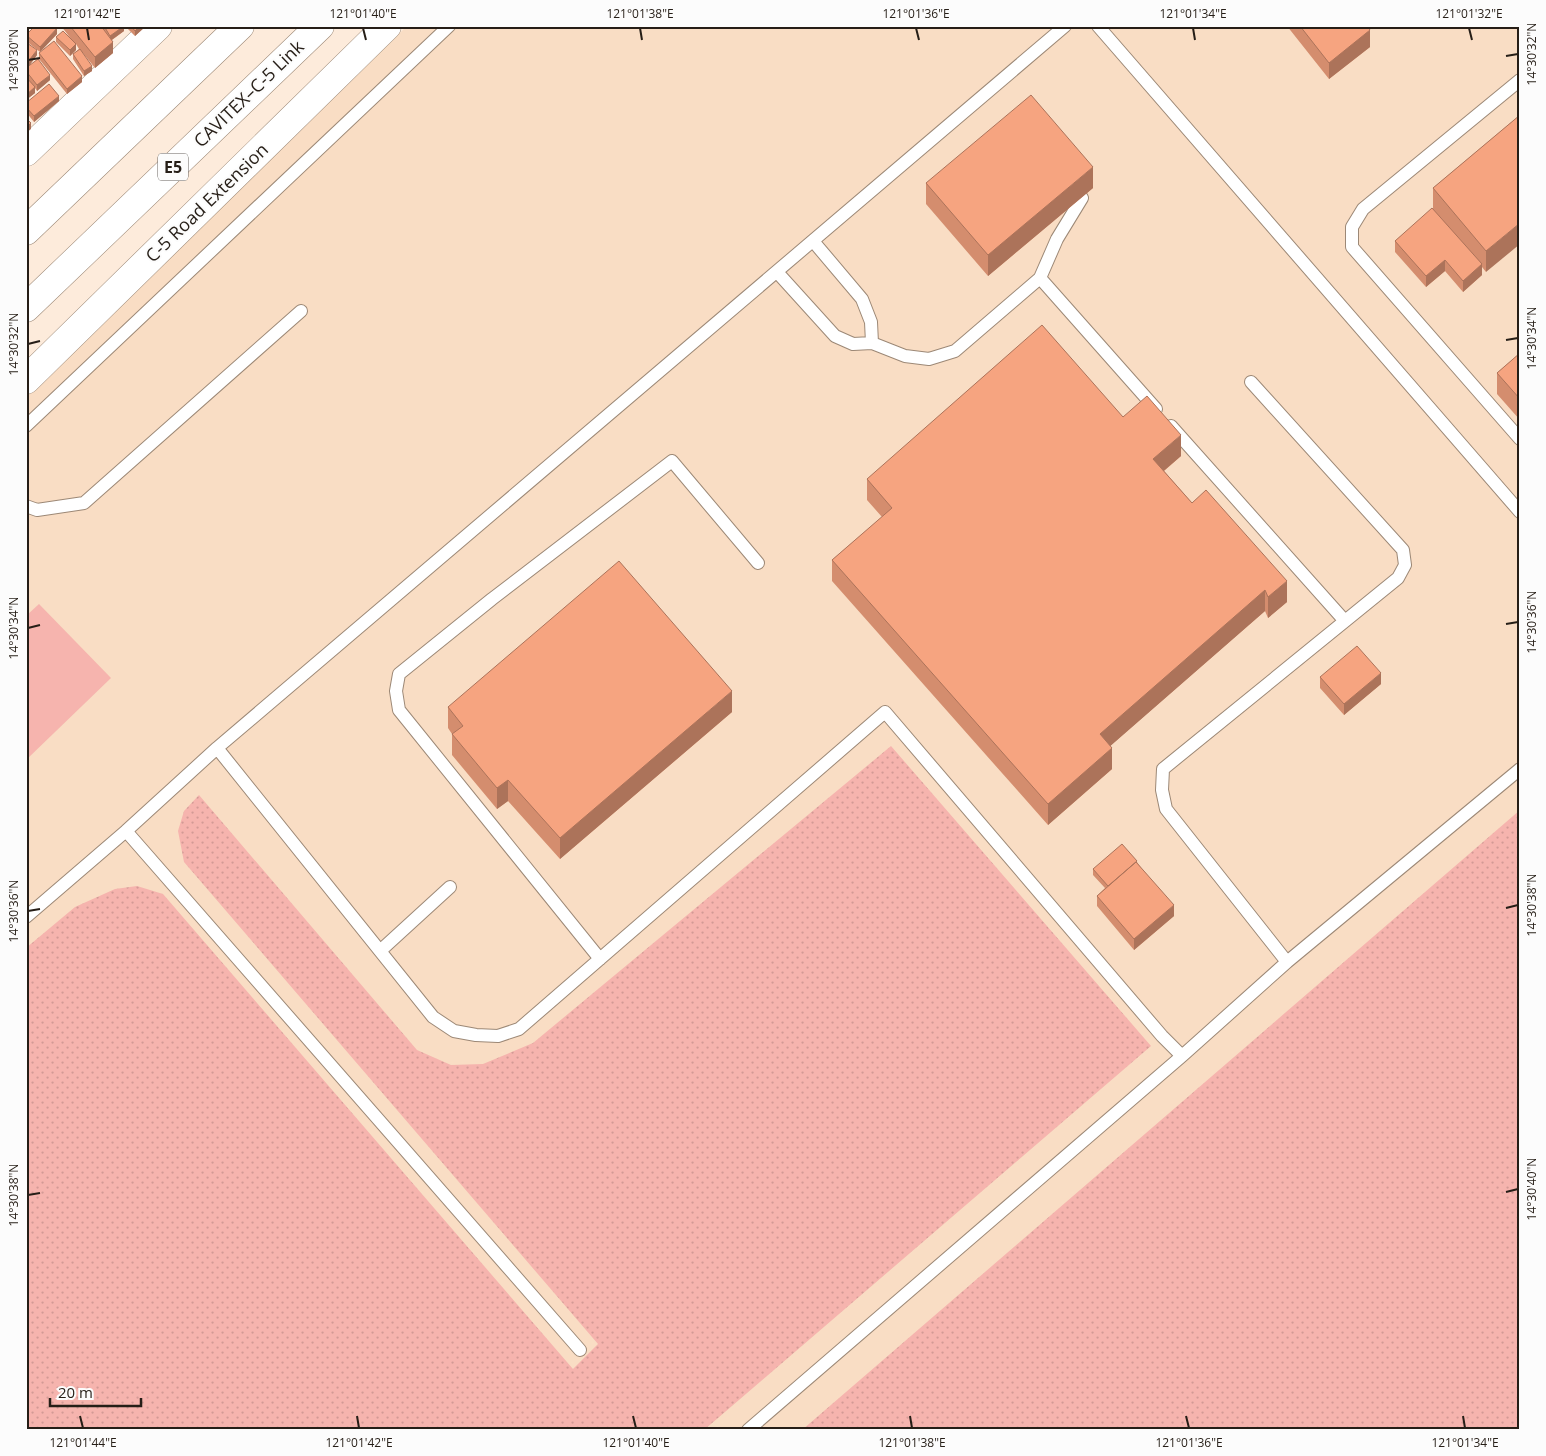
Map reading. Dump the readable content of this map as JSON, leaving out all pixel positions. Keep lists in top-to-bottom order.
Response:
{
  "streets": {
    "main road": ["CAVITEX–C-5 Link", "E5", "C-5 Road Extension"]
  },
  "scale_bar": "20 m",
  "coordinates": [
    "121°01'42\"E",
    "121°01'40\"E",
    "121°01'38\"E",
    "121°01'36\"E",
    "121°01'34\"E",
    "121°01'32\"E",
    "14°30'32\"N",
    "14°30'30\"N",
    "14°30'34\"N",
    "14°30'36\"N",
    "14°30'38\"N",
    "14°30'40\"N",
    "121°01'44\"E"
  ]
}
